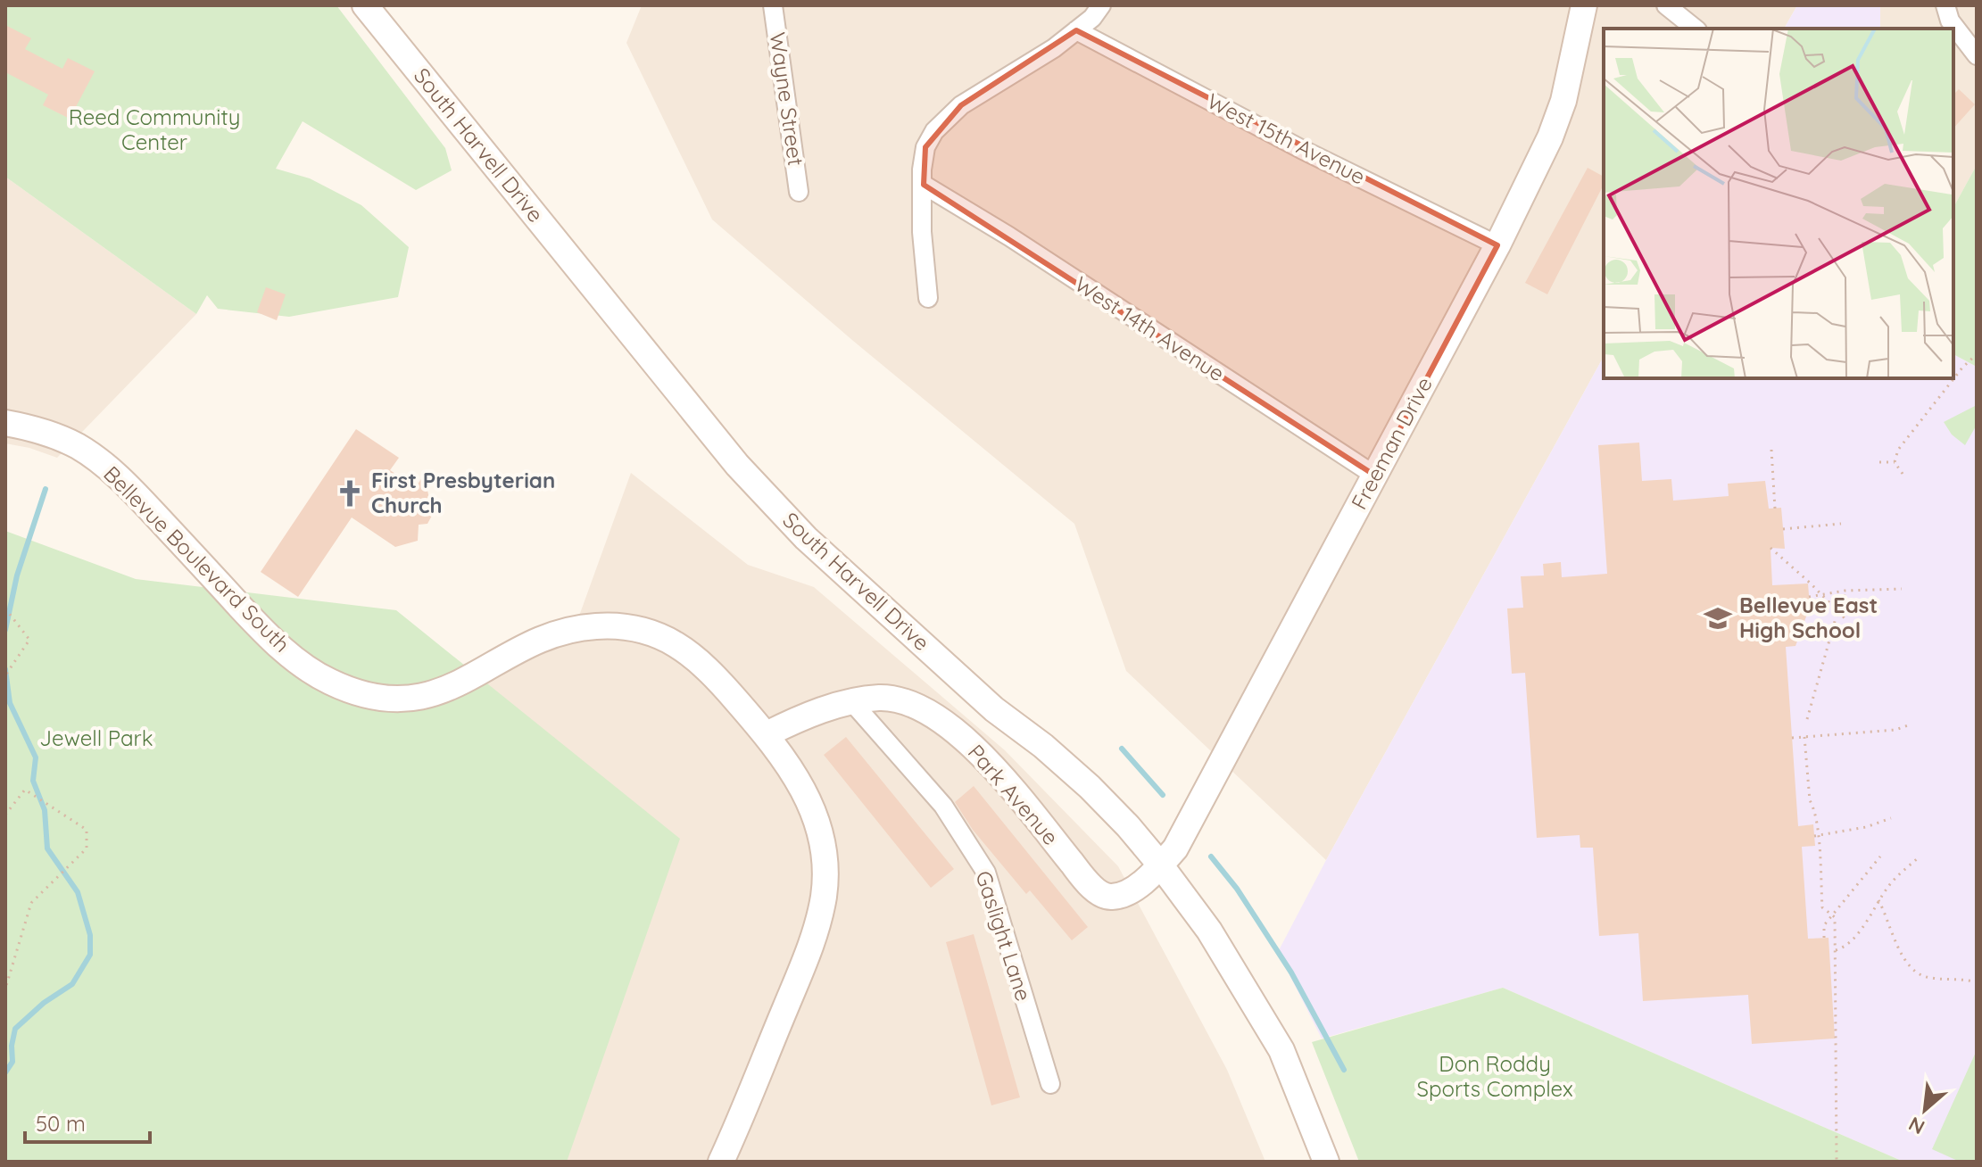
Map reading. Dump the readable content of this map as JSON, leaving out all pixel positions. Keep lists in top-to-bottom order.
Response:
{
  "streets": {
    "street": [
      "Wayne Street",
      "West 15th Avenue",
      "South Harvell Drive",
      "West 14th Avenue",
      "Freeman Drive",
      "Bellevue Boulevard South",
      "Park Avenue",
      "Gaslight Lane"
    ]
  },
  "crossings": [
    ["West 15th Avenue", "Freeman Drive"],
    ["South Harvell Drive", "Freeman Drive"],
    ["South Harvell Drive", "Park Avenue"],
    ["West 14th Avenue", "Freeman Drive"],
    ["Freeman Drive", "Park Avenue"],
    ["Bellevue Boulevard South", "Park Avenue"],
    ["Park Avenue", "Gaslight Lane"]
  ],
  "parks": ["Reed Community Center", "Jewell Park", "Don Roddy Sports Complex"],
  "places": {
    "church": ["First Presbyterian Church"],
    "school or university": ["Bellevue East High School"]
  },
  "scale_bar": "50 m",
  "north": "bottom left"
}
